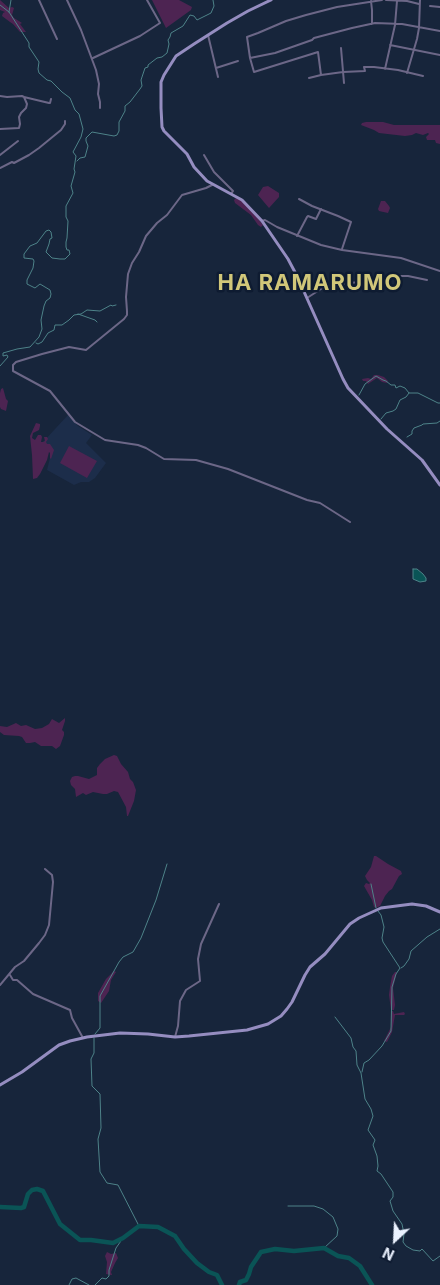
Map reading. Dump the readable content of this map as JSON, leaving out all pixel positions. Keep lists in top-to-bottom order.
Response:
{
  "districts": ["HA RAMARUMO"],
  "north": "bottom left"
}
